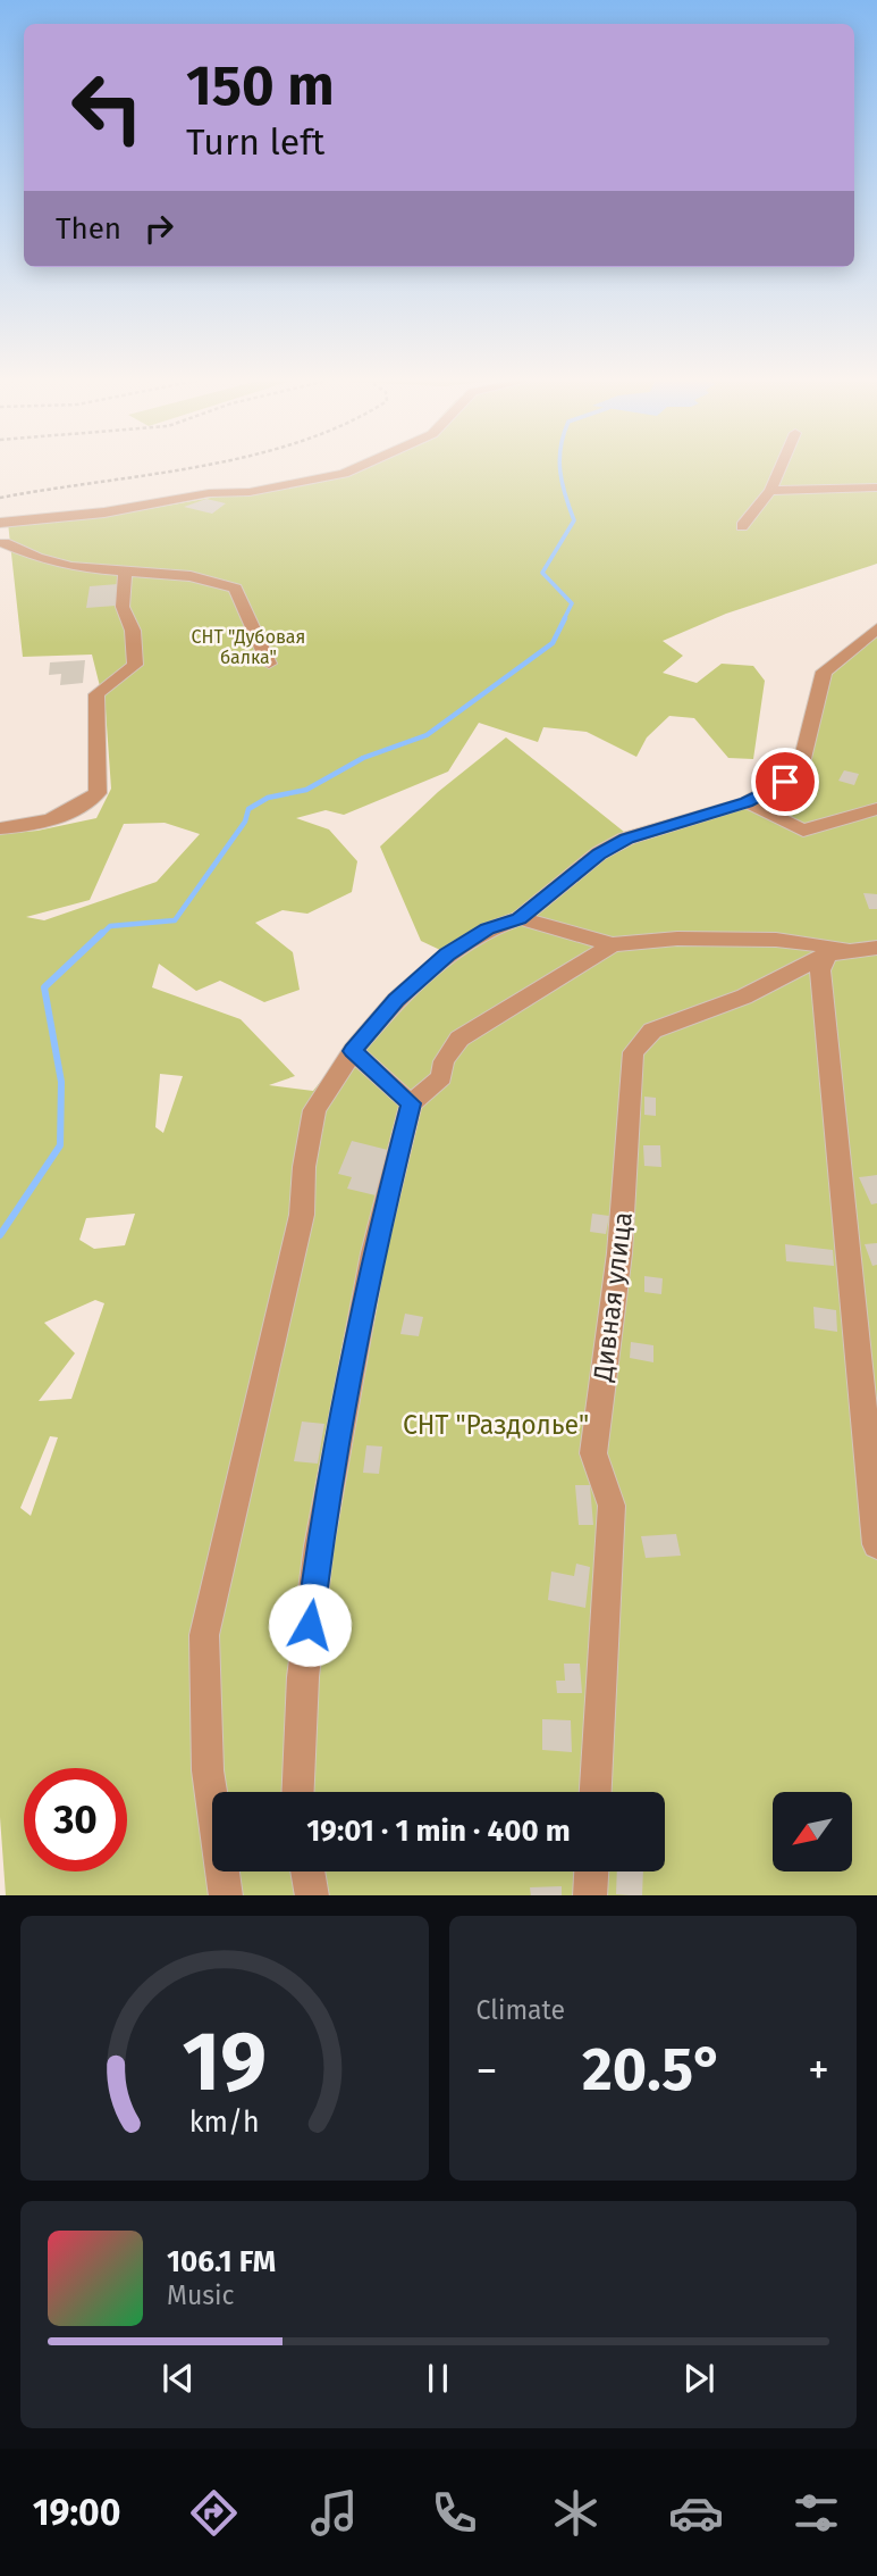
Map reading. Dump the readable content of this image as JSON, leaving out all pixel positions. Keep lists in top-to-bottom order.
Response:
{
  "streets": {
    "street": ["Дивная улица"]
  },
  "parks": ["СНТ \"Дубовая балка\"", "СНТ \"Раздолье\""],
  "north": "bottom left",
  "page": {
    "turn": ["150 m", "Turn left"],
    "then": "Then",
    "limit": "30",
    "trip": "19:01 · 1 min · 400 m",
    "tile": "Climate",
    "heat": ["−", "20.5°", "+"],
    "song": ["106.1 FM", "Music"],
    "tabs": "19:00",
    "gauge": ["19", "km/h"]
  }
}
